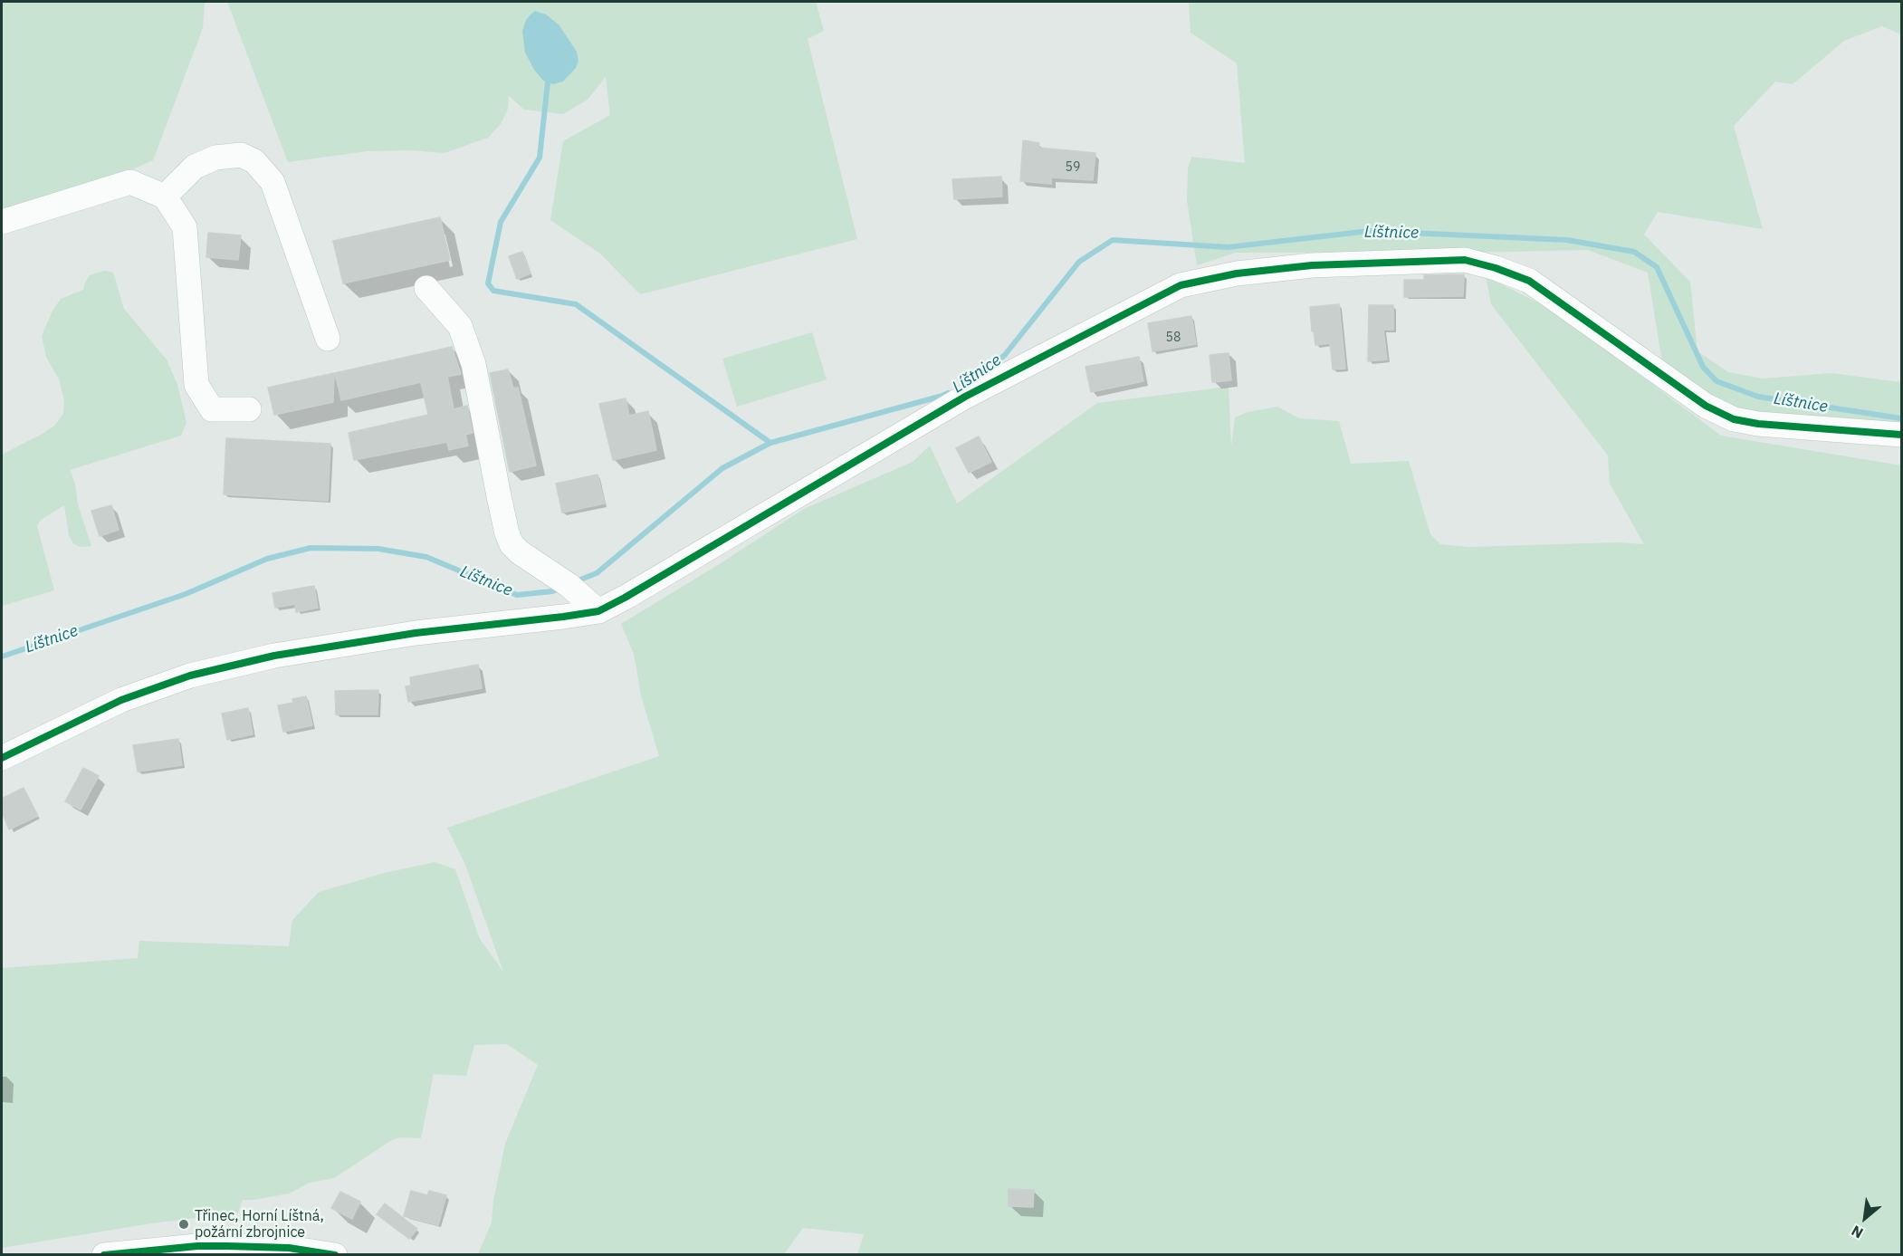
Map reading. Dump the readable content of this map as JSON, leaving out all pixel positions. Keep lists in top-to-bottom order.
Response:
{
  "water": ["Líštnice"],
  "places": ["Třinec, Horní Líštná, požární zbrojnice"],
  "house_numbers": ["59", "58"],
  "north": "bottom left"
}
